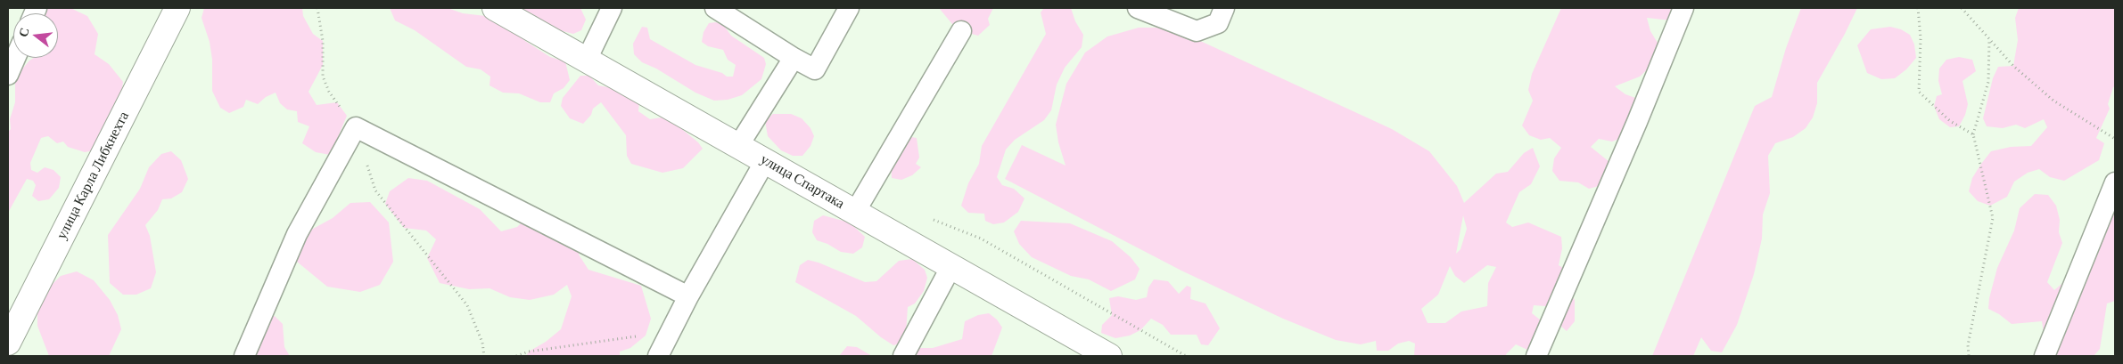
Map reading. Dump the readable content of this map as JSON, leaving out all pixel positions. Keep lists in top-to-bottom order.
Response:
{
  "streets": {
    "street": ["улица Карла Либкнехта", "улица Спартака"]
  },
  "north": "left"
}
